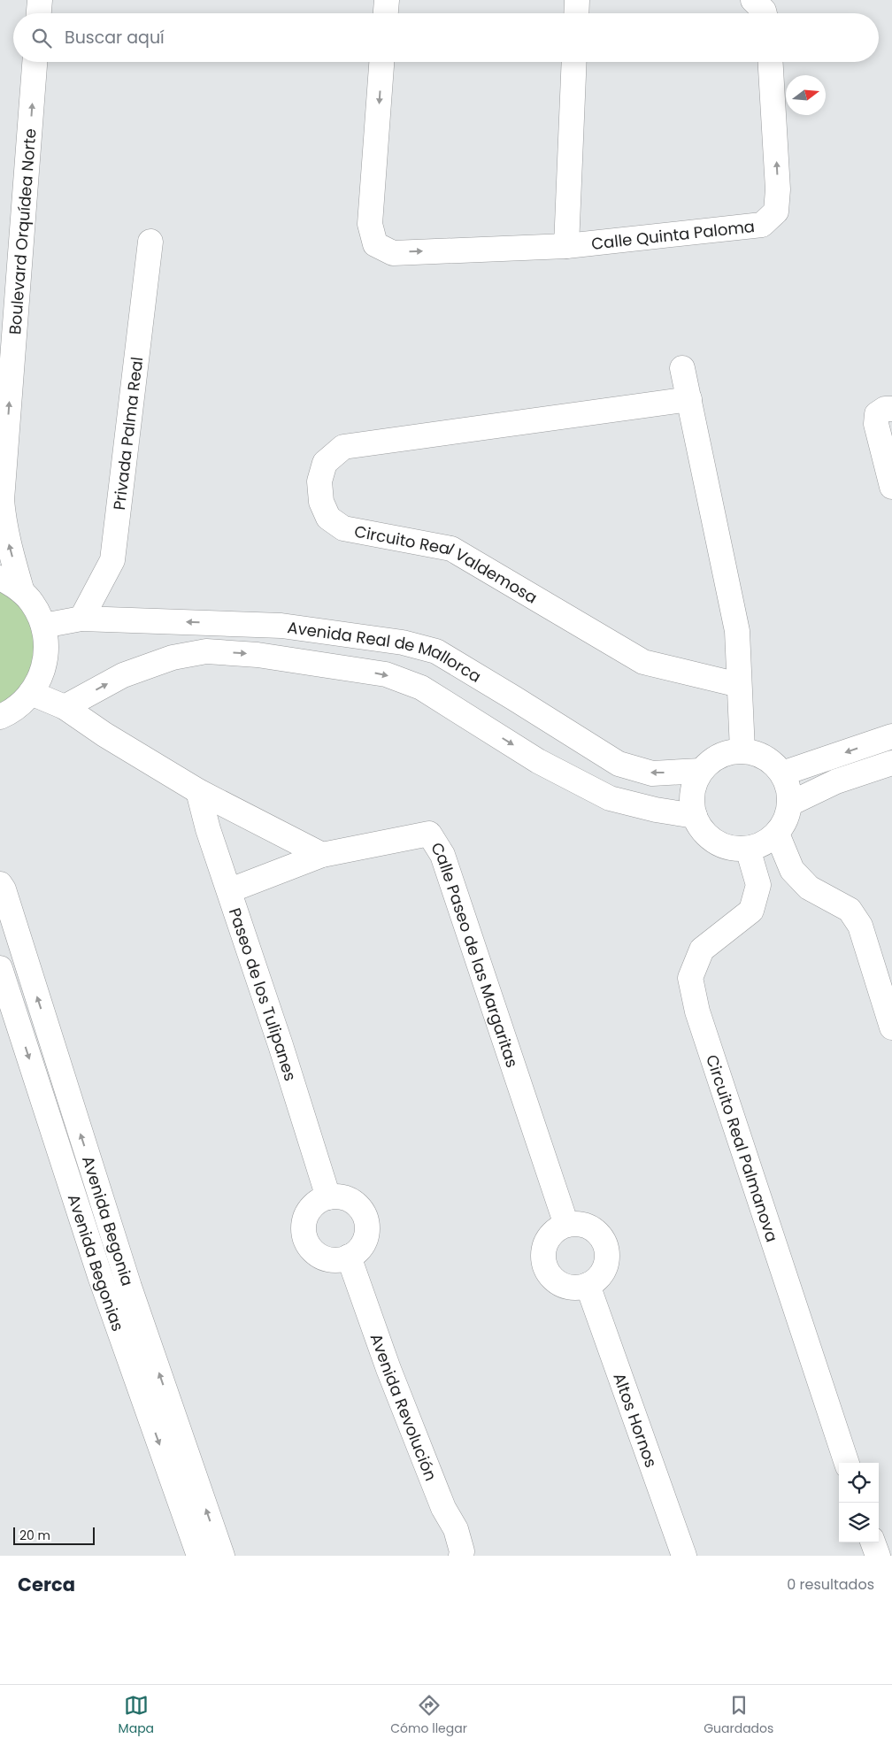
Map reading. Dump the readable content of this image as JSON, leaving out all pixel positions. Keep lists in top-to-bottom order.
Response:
{
  "streets": {
    "street": [
      "Boulevard Orquídea Norte",
      "Calle Quinta Paloma",
      "Privada Palma Real",
      "Circuito Real Valdemosa",
      "Avenida Real de Mallorca",
      "Calle Paseo de las Margaritas",
      "Paseo de los Tulipanes",
      "Circuito Real Palmanova",
      "Avenida Begonia",
      "Avenida Begonias",
      "Avenida Revolución",
      "Altos Hornos"
    ]
  },
  "crossings": [
    ["Privada Palma Real", "Avenida Real de Mallorca"],
    ["Avenida Real de Mallorca", "Circuito Real Palmanova"],
    ["Calle Paseo de las Margaritas", "Paseo de los Tulipanes"],
    ["Calle Paseo de las Margaritas", "Altos Hornos"],
    ["Paseo de los Tulipanes", "Avenida Revolución"]
  ],
  "one_way": ["Boulevard Orquídea Norte", "Avenida Begonia", "Avenida Begonias"],
  "scale_bar": "20 m",
  "north": "right",
  "page": {
    "search": "Buscar aquí",
    "scale": "20 m",
    "heading": ["Cerca", "0 resultados"],
    "nav": ["Mapa", "Cómo llegar", "Guardados"]
  }
}
